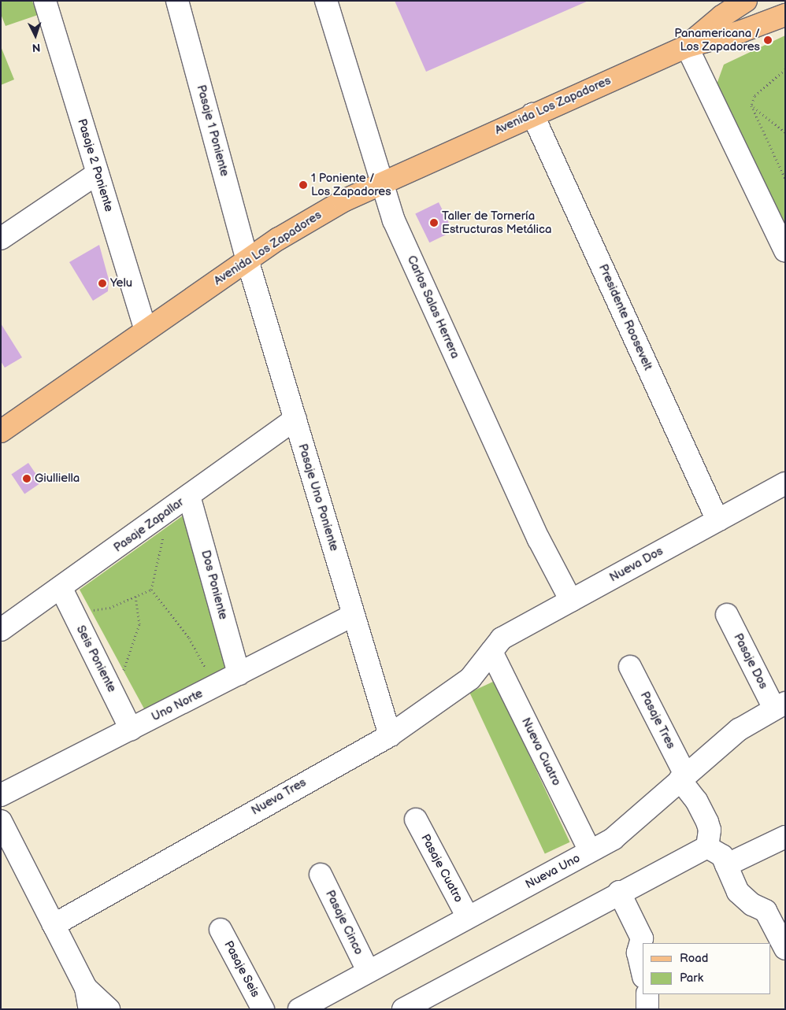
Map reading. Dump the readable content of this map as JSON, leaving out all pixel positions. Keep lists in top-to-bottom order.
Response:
{
  "streets": {
    "main road": ["Avenida Los Zapadores"],
    "street": [
      "Pasaje 1 Poniente",
      "Pasaje 2 Poniente",
      "Carlos Salas Herrera",
      "Presidente Roosevelt",
      "Pasaje Uno Poniente",
      "Pasaje Zapallar",
      "Nueva Dos",
      "Dos Poniente",
      "Seis Poniente",
      "Pasaje Dos",
      "Uno Norte",
      "Pasaje Tres",
      "Nueva Cuatro",
      "Nueva Tres",
      "Pasaje Cuatro",
      "Nueva Uno",
      "Pasaje Cinco",
      "Pasaje Seis"
    ]
  },
  "crossings": [
    ["Avenida Los Zapadores", "Pasaje 1 Poniente"],
    ["Avenida Los Zapadores", "Pasaje 2 Poniente"],
    ["Avenida Los Zapadores", "Carlos Salas Herrera"],
    ["Avenida Los Zapadores", "Presidente Roosevelt"],
    ["Avenida Los Zapadores", "Pasaje Uno Poniente"],
    ["Pasaje 1 Poniente", "Pasaje Uno Poniente"],
    ["Carlos Salas Herrera", "Nueva Dos"],
    ["Presidente Roosevelt", "Nueva Dos"],
    ["Pasaje Uno Poniente", "Pasaje Zapallar"],
    ["Pasaje Uno Poniente", "Uno Norte"],
    ["Pasaje Uno Poniente", "Nueva Tres"],
    ["Pasaje Zapallar", "Dos Poniente"],
    ["Pasaje Zapallar", "Seis Poniente"],
    ["Nueva Dos", "Nueva Cuatro"],
    ["Nueva Dos", "Nueva Tres"],
    ["Dos Poniente", "Uno Norte"],
    ["Seis Poniente", "Uno Norte"],
    ["Pasaje Dos", "Nueva Uno"],
    ["Pasaje Tres", "Nueva Uno"],
    ["Nueva Cuatro", "Nueva Tres"],
    ["Nueva Cuatro", "Nueva Uno"],
    ["Pasaje Cuatro", "Nueva Uno"],
    ["Nueva Uno", "Pasaje Cinco"]
  ],
  "places": [
    "Panamericana / Los Zapadores",
    "1 Poniente / Los Zapadores",
    "Taller de Tornería Estructuras Metálica",
    "Yelu",
    "Giulliella"
  ],
  "legend": ["Road", "Park"],
  "north": "bottom"
}
